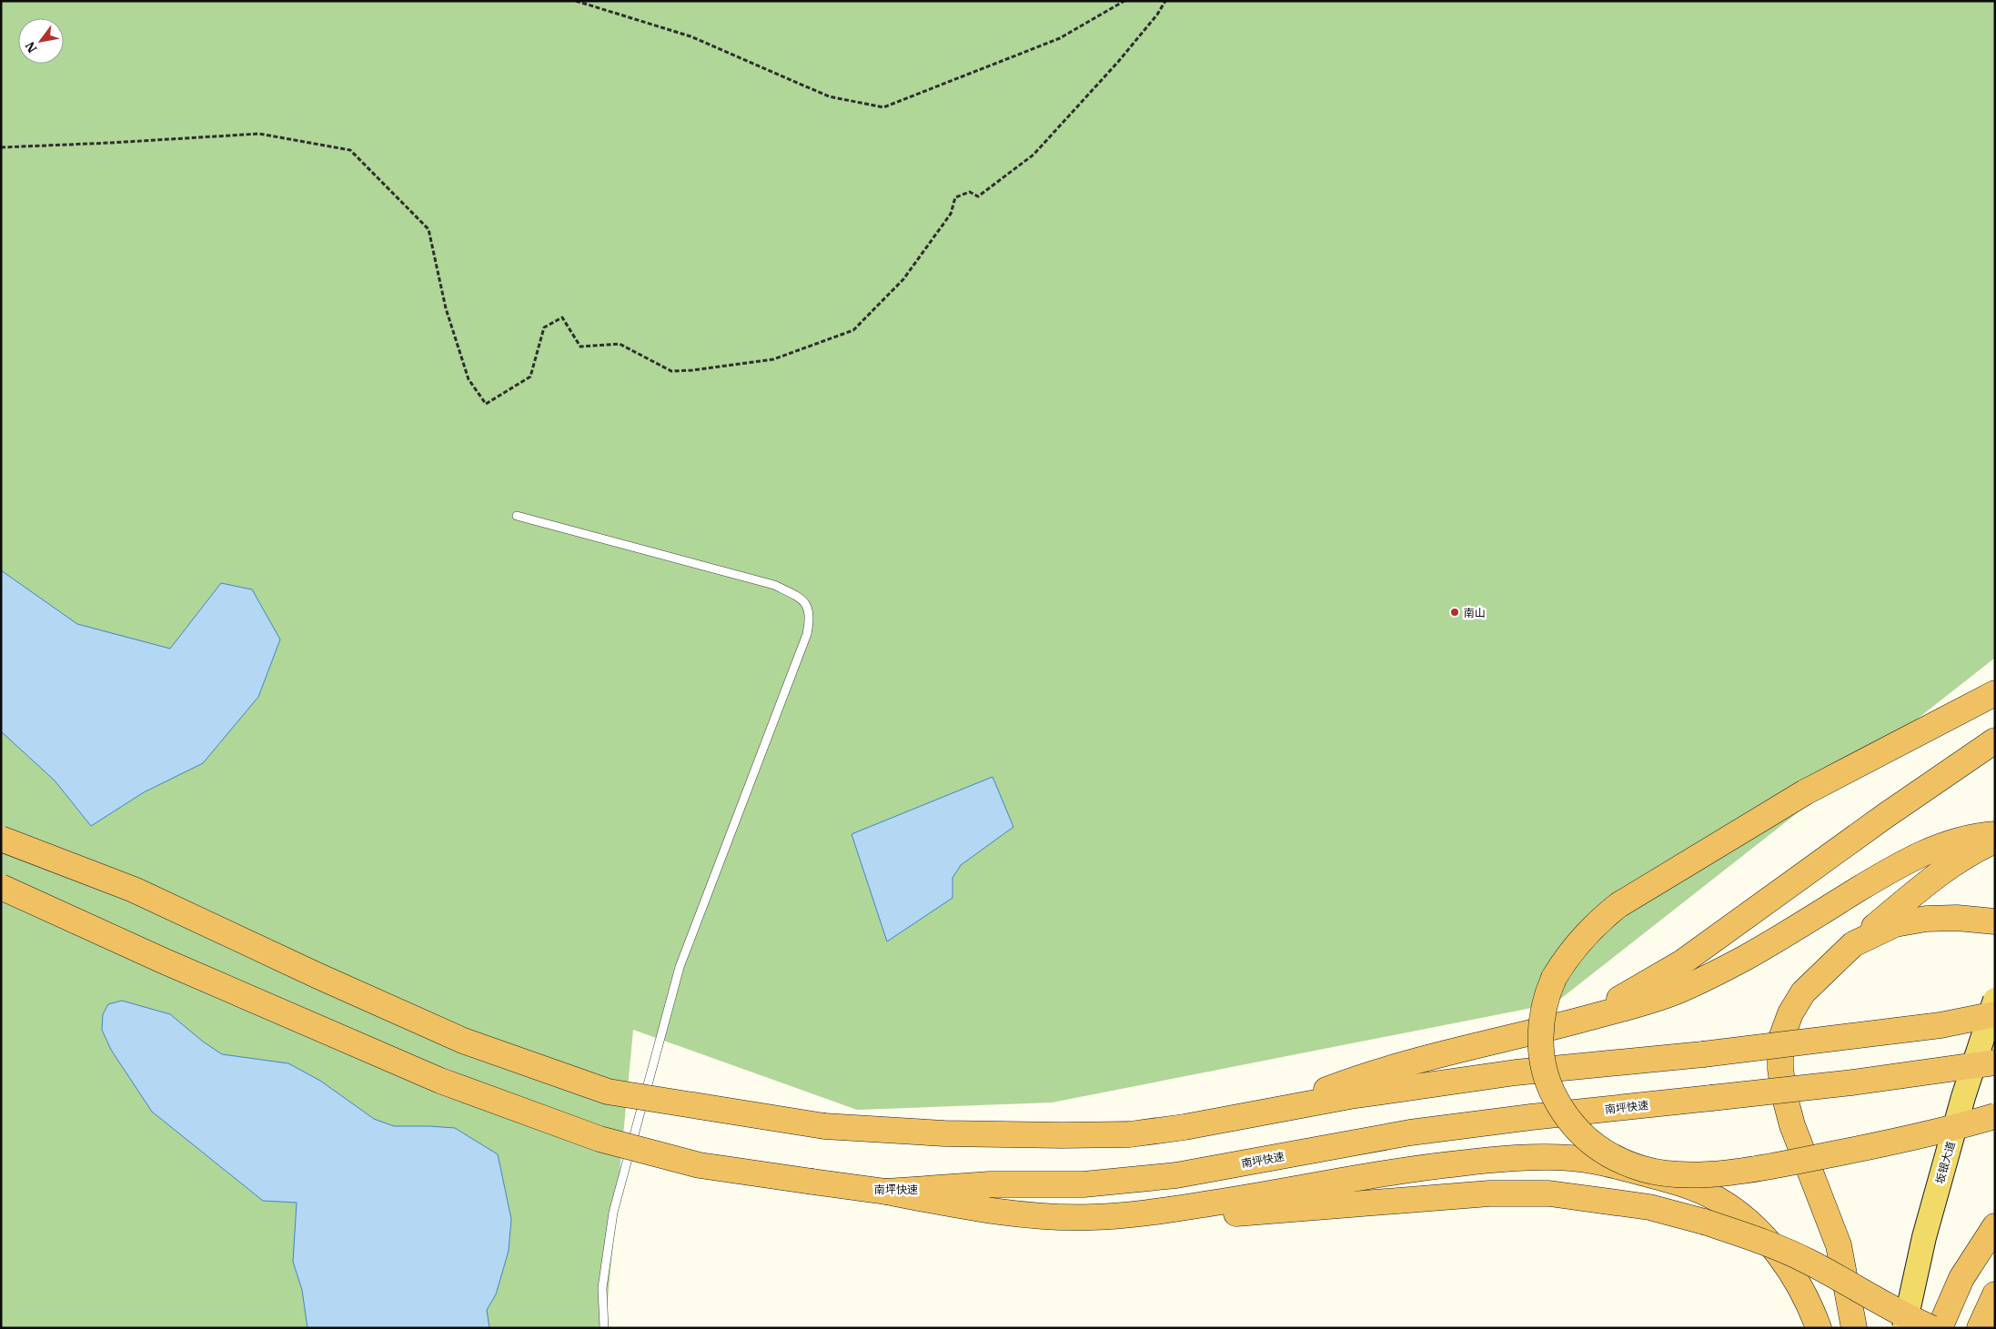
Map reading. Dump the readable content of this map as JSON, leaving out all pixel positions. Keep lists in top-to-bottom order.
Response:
{
  "streets": {
    "highway": ["南坪快速"],
    "main road": ["坂银大道"]
  },
  "places": ["南山"],
  "north": "bottom left"
}
